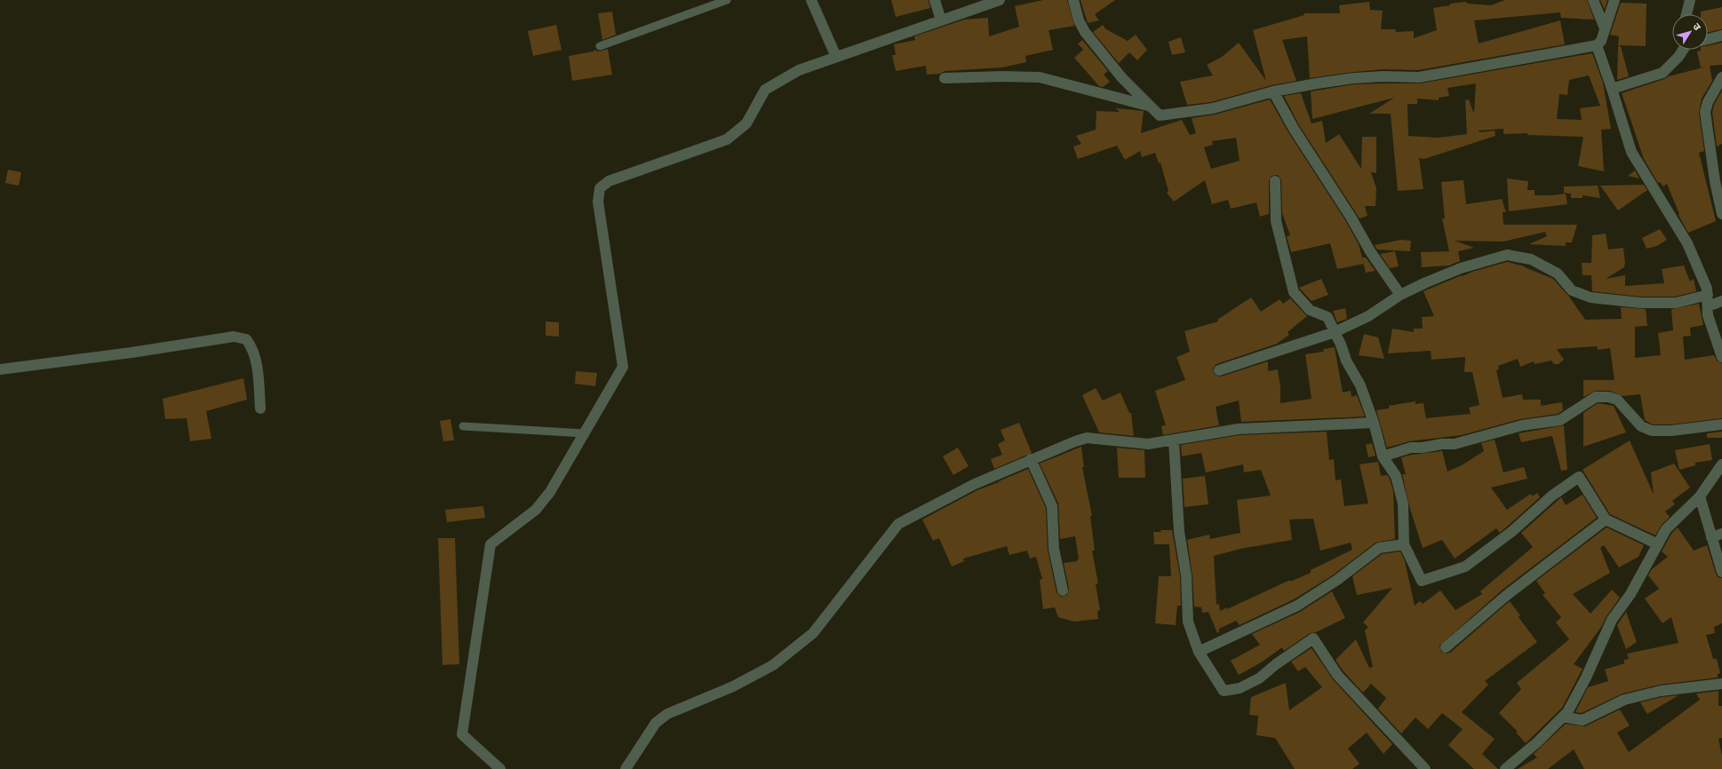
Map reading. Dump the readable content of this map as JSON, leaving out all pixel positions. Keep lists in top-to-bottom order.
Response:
{
  "north": "top right"
}
